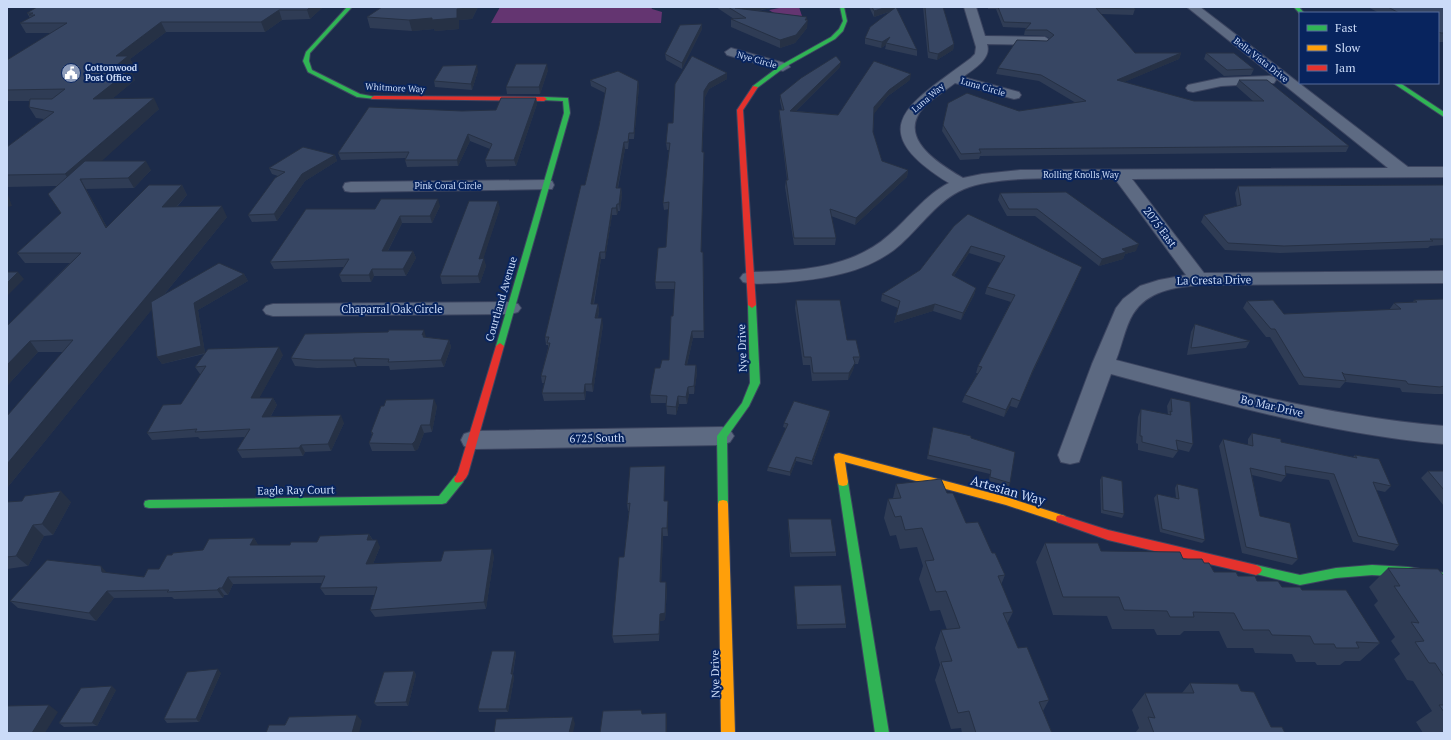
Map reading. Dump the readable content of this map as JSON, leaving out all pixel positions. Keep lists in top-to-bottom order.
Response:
{
  "streets": {
    "street": [
      "Nye Circle",
      "Bella Vista Drive",
      "Luna Circle",
      "Whitmore Way",
      "Luna Way",
      "Rolling Knolls Way",
      "Pink Coral Circle",
      "2075 East",
      "La Cresta Drive",
      "Courtland Avenue",
      "Chaparral Oak Circle",
      "Nye Drive",
      "Bo Mar Drive",
      "6725 South",
      "Eagle Ray Court",
      "Artesian Way"
    ]
  },
  "crossings": [
    ["Nye Circle", "Nye Drive"],
    ["Bella Vista Drive", "Rolling Knolls Way"],
    ["Luna Circle", "Luna Way"],
    ["Whitmore Way", "Courtland Avenue"],
    ["Luna Way", "Rolling Knolls Way"],
    ["Rolling Knolls Way", "2075 East"],
    ["Rolling Knolls Way", "Nye Drive"],
    ["Pink Coral Circle", "Courtland Avenue"],
    ["2075 East", "La Cresta Drive"],
    ["La Cresta Drive", "Bo Mar Drive"],
    ["Courtland Avenue", "Chaparral Oak Circle"],
    ["Courtland Avenue", "6725 South"],
    ["Courtland Avenue", "Eagle Ray Court"],
    ["Nye Drive", "6725 South"]
  ],
  "places": {
    "public building": ["Cottonwood Post Office"]
  },
  "legend": ["Fast", "Slow", "Jam"]
}
